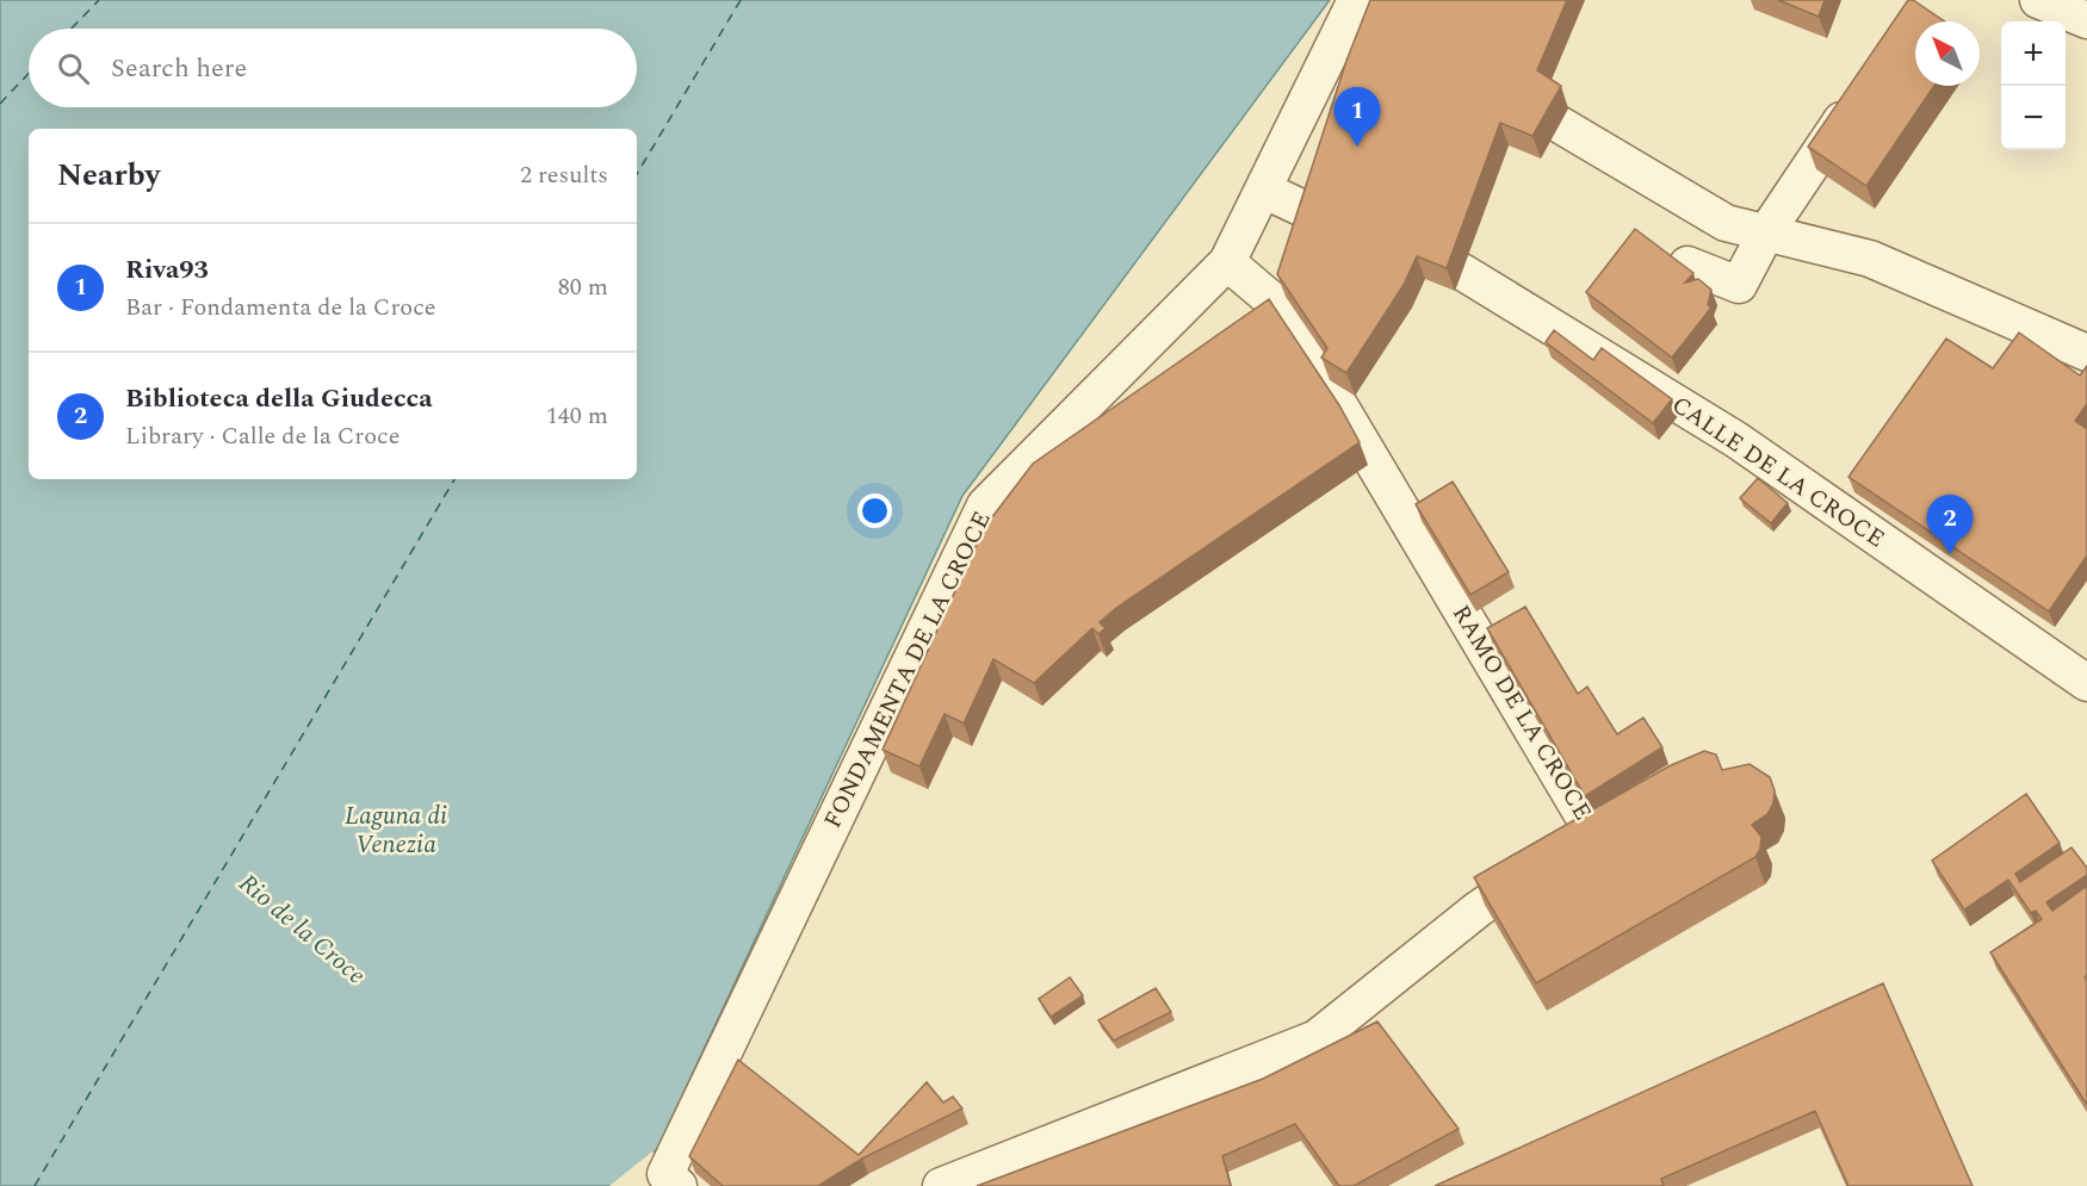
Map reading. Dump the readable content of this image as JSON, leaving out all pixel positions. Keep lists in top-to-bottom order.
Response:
{
  "streets": {
    "street": ["CALLE DE LA CROCE", "FONDAMENTA DE LA CROCE", "RAMO DE LA CROCE"]
  },
  "crossings": [
    ["FONDAMENTA DE LA CROCE", "RAMO DE LA CROCE"]
  ],
  "water": ["Laguna di Venezia", "Rio de la Croce"],
  "north": "top left",
  "page": {
    "map_buttons": ["+", "−"],
    "search": "Search here",
    "pins": ["1", "2"],
    "heading": ["Nearby", "2 results"],
    "list": [
      {
        "mark": "1",
        "name": "Riva93",
        "note": "Bar · Fondamenta de la Croce",
        "value": "80 m"
      },
      {
        "mark": "2",
        "name": "Biblioteca della Giudecca",
        "note": "Library · Calle de la Croce",
        "value": "140 m"
      }
    ]
  }
}
